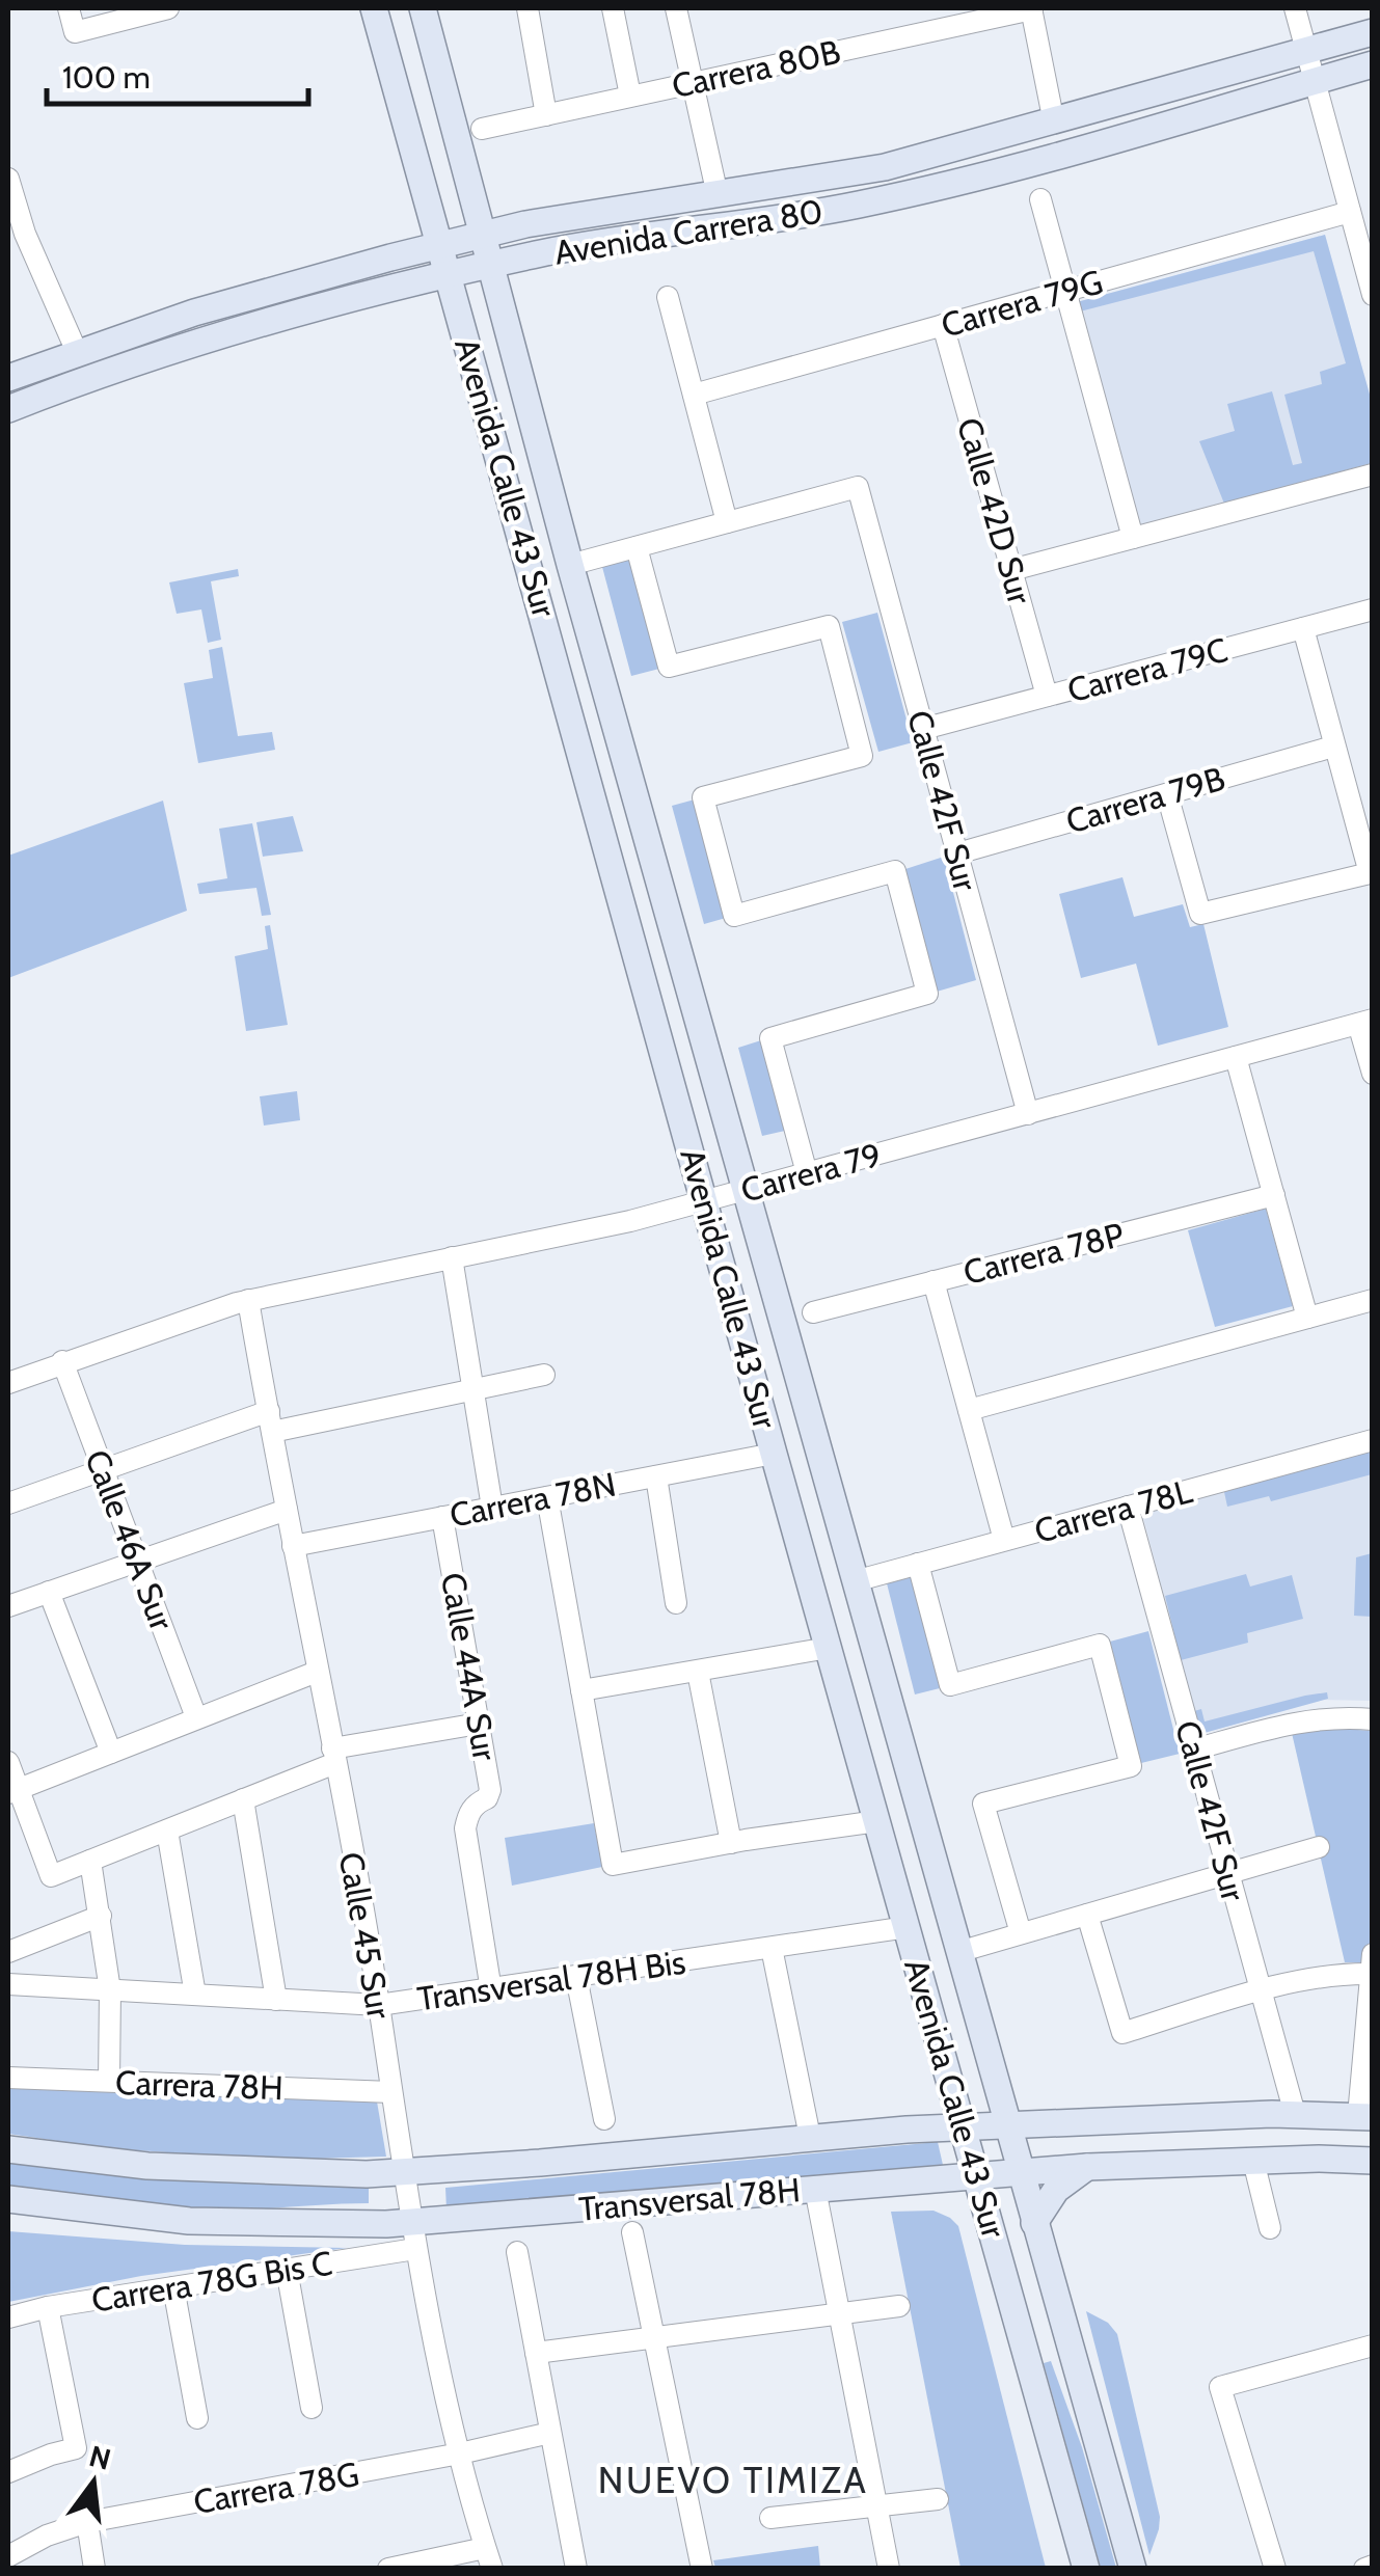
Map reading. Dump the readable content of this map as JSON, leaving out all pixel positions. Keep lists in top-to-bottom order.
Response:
{
  "streets": {
    "main road": ["Avenida Carrera 80", "Avenida Calle 43 Sur", "Transversal 78H"],
    "street": [
      "Carrera 80B",
      "Carrera 79G",
      "Calle 42D Sur",
      "Carrera 79C",
      "Carrera 79B",
      "Calle 42F Sur",
      "Carrera 79",
      "Carrera 78P",
      "Carrera 78N",
      "Carrera 78L",
      "Calle 46A Sur",
      "Calle 44A Sur",
      "Calle 45 Sur",
      "Transversal 78H Bis",
      "Carrera 78H",
      "Carrera 78G Bis C",
      "Carrera 78G"
    ]
  },
  "crossings": [
    ["Avenida Carrera 80", "Avenida Calle 43 Sur"],
    ["Carrera 79G", "Calle 42D Sur"],
    ["Avenida Calle 43 Sur", "Carrera 79"],
    ["Avenida Calle 43 Sur", "Carrera 78N"],
    ["Avenida Calle 43 Sur", "Carrera 78L"],
    ["Avenida Calle 43 Sur", "Transversal 78H Bis"],
    ["Avenida Calle 43 Sur", "Transversal 78H"],
    ["Calle 42D Sur", "Carrera 79C"],
    ["Carrera 79C", "Calle 42F Sur"],
    ["Carrera 79B", "Calle 42F Sur"],
    ["Calle 42F Sur", "Carrera 79"],
    ["Calle 42F Sur", "Carrera 78L"],
    ["Calle 42F Sur", "Transversal 78H"],
    ["Carrera 79", "Calle 46A Sur"],
    ["Carrera 79", "Calle 45 Sur"],
    ["Carrera 78N", "Calle 44A Sur"],
    ["Carrera 78N", "Calle 45 Sur"],
    ["Calle 44A Sur", "Transversal 78H Bis"],
    ["Calle 45 Sur", "Transversal 78H Bis"],
    ["Calle 45 Sur", "Carrera 78H"],
    ["Calle 45 Sur", "Transversal 78H"],
    ["Calle 45 Sur", "Carrera 78G Bis C"],
    ["Calle 45 Sur", "Carrera 78G"],
    ["Transversal 78H", "Carrera 78G Bis C"]
  ],
  "districts": ["NUEVO TIMIZA"],
  "scale_bar": "100 m",
  "north": "top"
}
